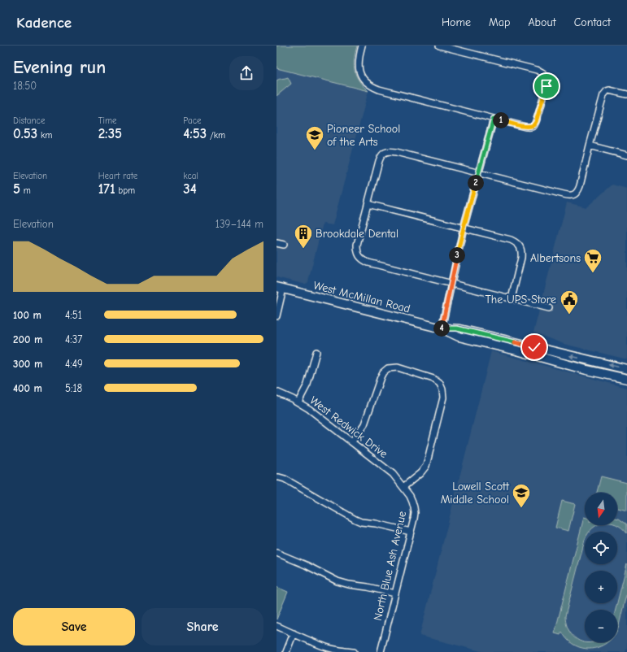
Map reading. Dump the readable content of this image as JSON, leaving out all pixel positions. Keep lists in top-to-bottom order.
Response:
{
  "streets": {
    "main road": ["West McMillan Road"],
    "street": ["West Redwick Drive", "North Blue Ash Avenue"]
  },
  "crossings": [
    ["West Redwick Drive", "North Blue Ash Avenue"]
  ],
  "places": {
    "school or university": ["Pioneer School of the Arts", "Lowell Scott Middle School"],
    "building": ["Brookdale Dental"],
    "supermarket": ["Albertsons"],
    "public building": ["The UPS Store"]
  },
  "north": "bottom",
  "page": {
    "header": "Kadence",
    "nav": [
      "Home",
      "Map",
      "About",
      "Contact"
    ],
    "heading": ["Evening run", "18:50"],
    "stats": [
      ["Distance", "0.53 km"],
      ["Time", "2:35"],
      ["Pace", "4:53 /km"],
      ["Elevation", "5 m"],
      ["Heart rate", "171 bpm"],
      ["kcal", "34"]
    ],
    "pins": [
      "1",
      "2",
      "3",
      "4"
    ],
    "chart": ["Elevation", "139–144 m"],
    "list": [
      {
        "name": "100 m",
        "note": "4:51"
      },
      {
        "name": "200 m",
        "note": "4:37"
      },
      {
        "name": "300 m",
        "note": "4:49"
      },
      {
        "name": "400 m",
        "note": "5:18"
      }
    ],
    "map_buttons": ["+", "−"],
    "buttons": ["Save", "Share"]
  }
}
